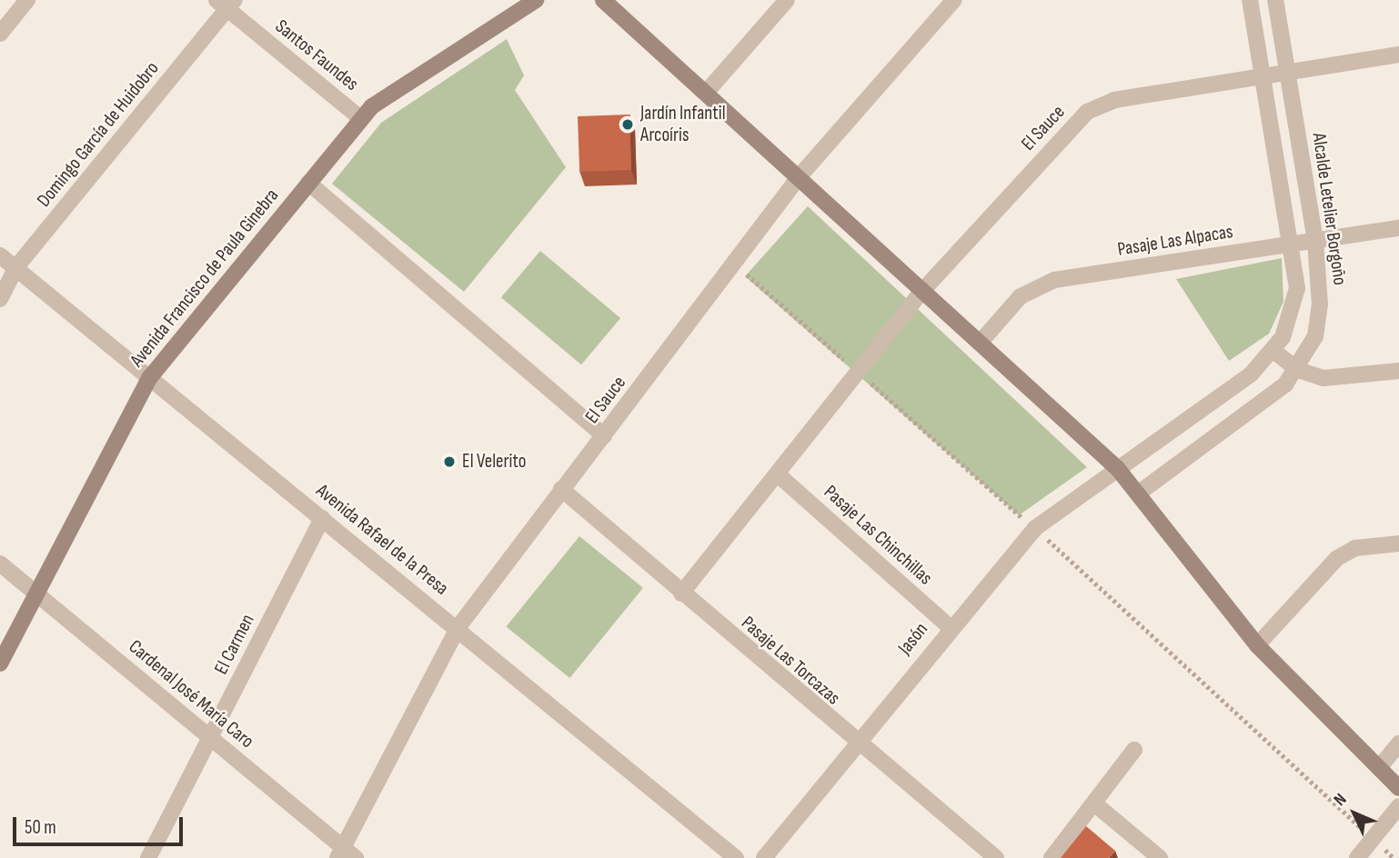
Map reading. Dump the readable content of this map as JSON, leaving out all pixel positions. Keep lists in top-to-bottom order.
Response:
{
  "streets": {
    "street": [
      "Santos Faundes",
      "El Sauce",
      "Domingo García de Huidobro",
      "Alcalde Letelier Borgoño",
      "Pasaje Las Alpacas",
      "Avenida Francisco de Paula Ginebra",
      "Pasaje Las Chinchillas",
      "Avenida Rafael de la Presa",
      "Jasón",
      "El Carmen",
      "Pasaje Las Torcazas",
      "Cardenal José María Caro"
    ]
  },
  "crossings": [
    ["Santos Faundes", "Domingo García de Huidobro"],
    ["Santos Faundes", "Avenida Francisco de Paula Ginebra"],
    ["El Sauce", "Alcalde Letelier Borgoño"],
    ["El Sauce", "Pasaje Las Chinchillas"],
    ["El Sauce", "Avenida Rafael de la Presa"],
    ["El Sauce", "Pasaje Las Torcazas"],
    ["El Sauce", "Cardenal José María Caro"],
    ["Domingo García de Huidobro", "Avenida Rafael de la Presa"],
    ["Alcalde Letelier Borgoño", "Pasaje Las Alpacas"],
    ["Avenida Francisco de Paula Ginebra", "Avenida Rafael de la Presa"],
    ["Avenida Francisco de Paula Ginebra", "Cardenal José María Caro"],
    ["Pasaje Las Chinchillas", "Jasón"],
    ["Avenida Rafael de la Presa", "El Carmen"],
    ["Jasón", "Pasaje Las Torcazas"],
    ["El Carmen", "Cardenal José María Caro"]
  ],
  "places": ["Jardín Infantil Arcoíris", "El Velerito"],
  "scale_bar": "50 m",
  "north": "top left"
}
